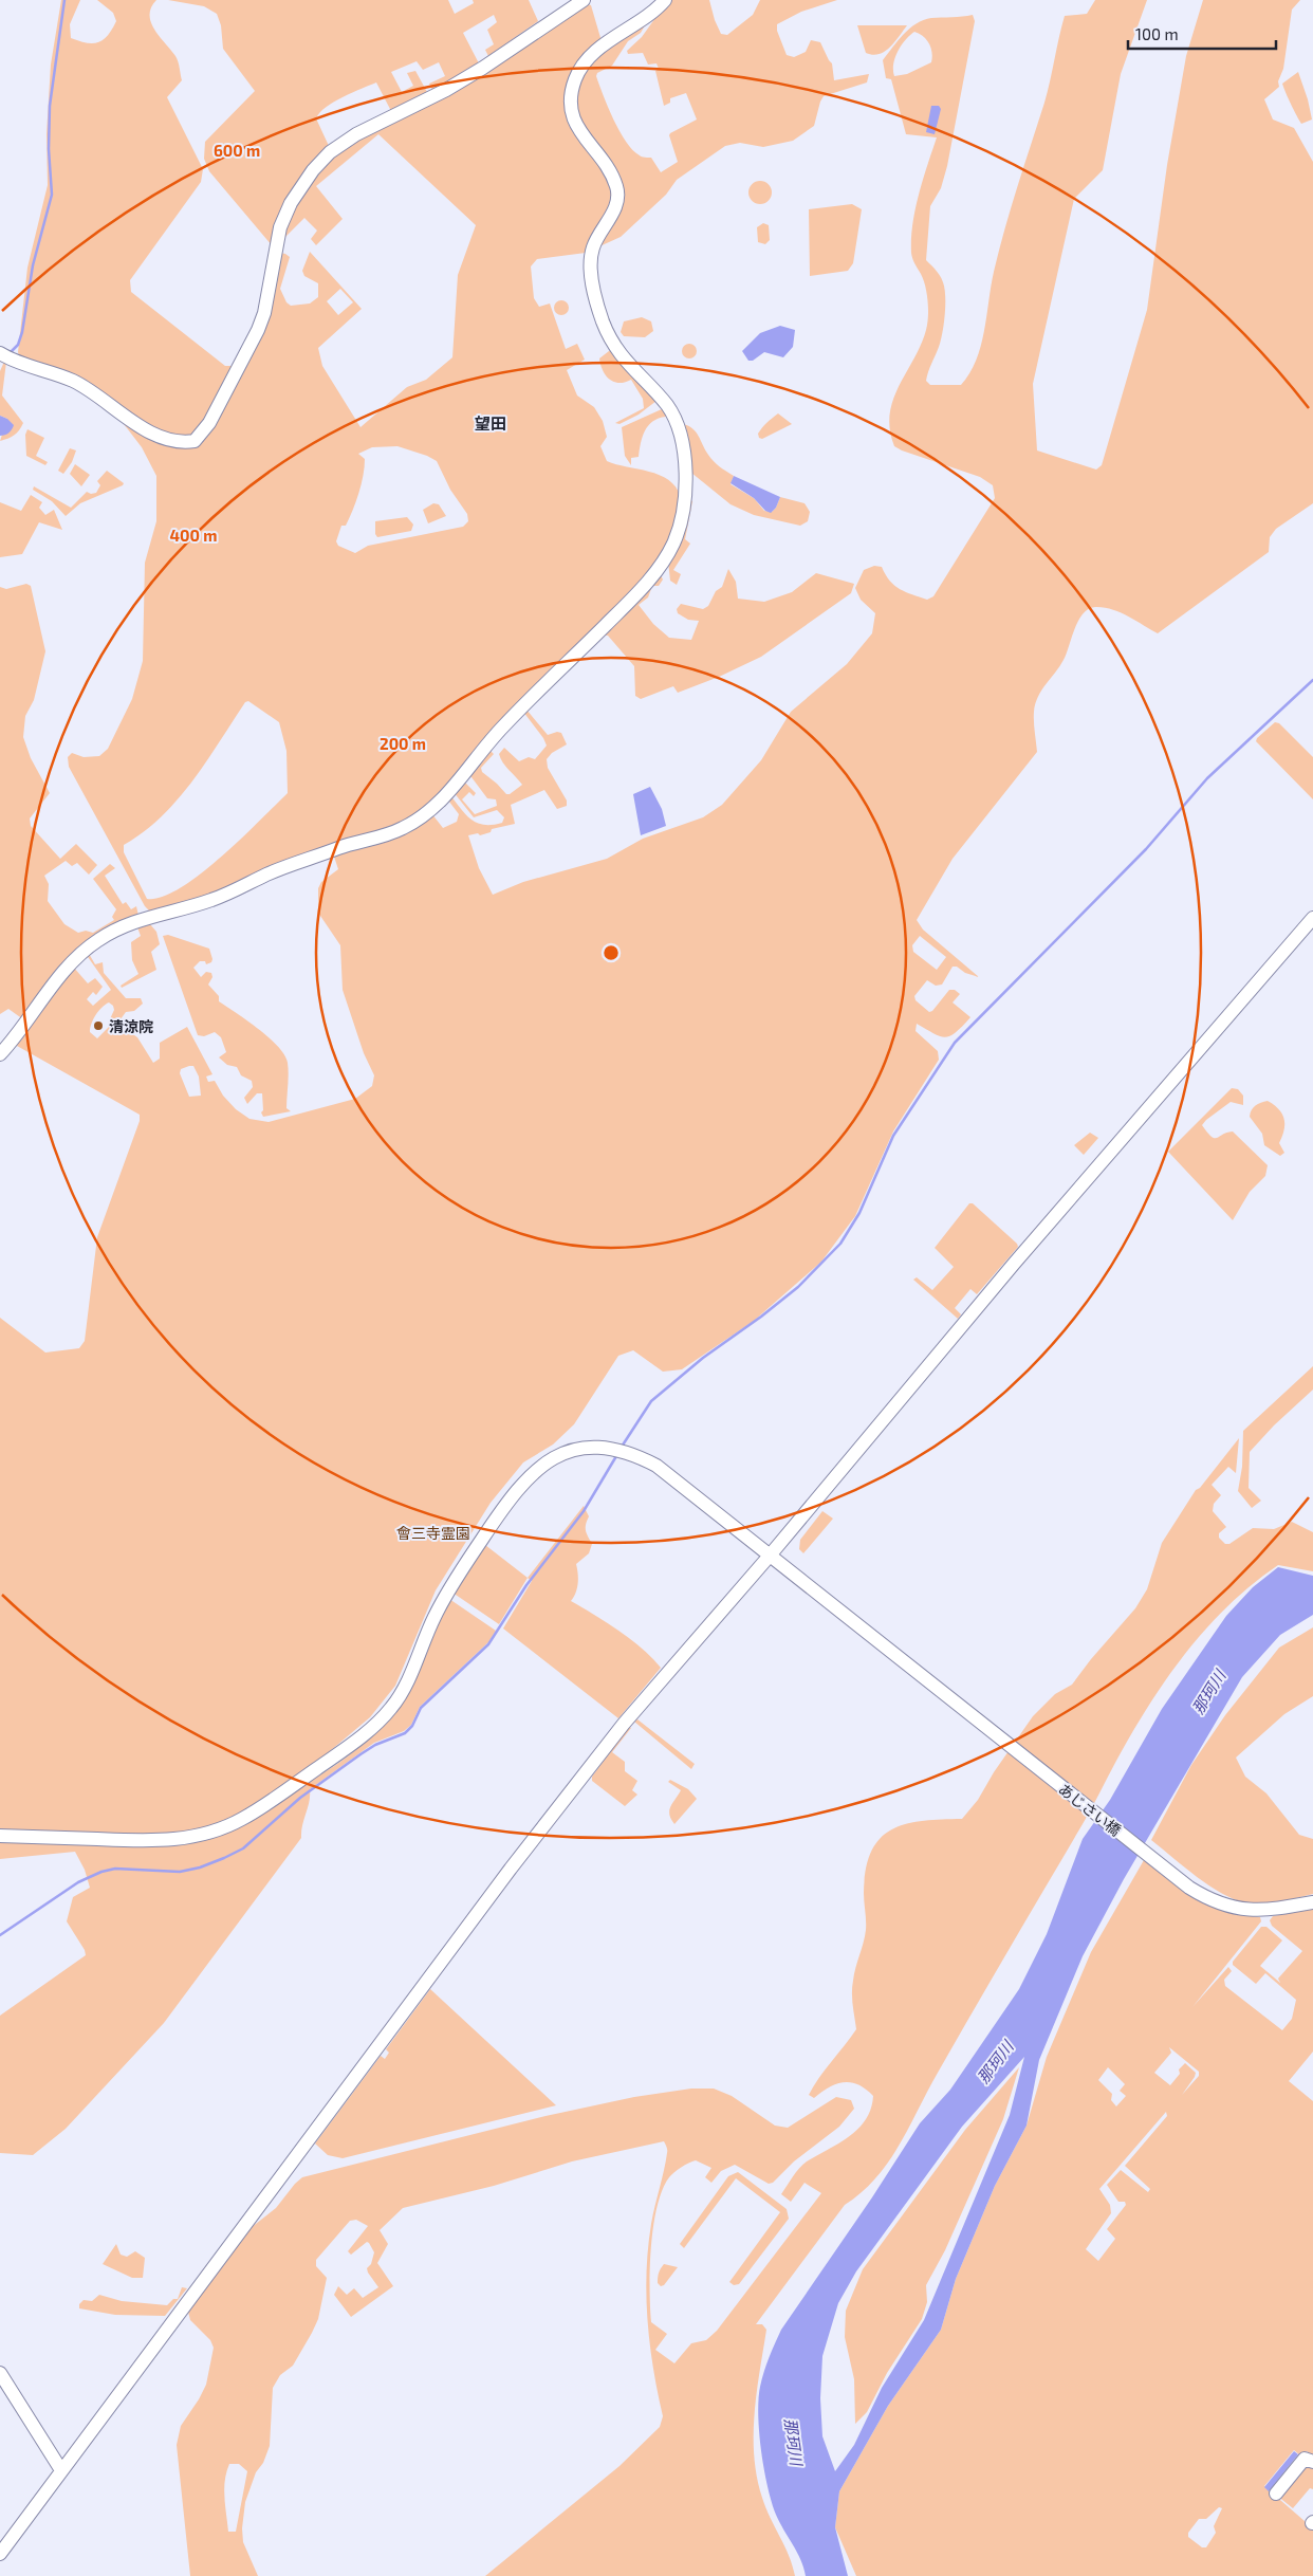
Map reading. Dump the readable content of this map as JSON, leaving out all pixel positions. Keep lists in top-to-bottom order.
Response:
{
  "streets": {
    "street": ["あじさい橋"]
  },
  "districts": ["望田"],
  "water": ["那珂川"],
  "parks": ["會三寺霊園"],
  "places": ["清涼院"],
  "scale_bar": "100 m",
  "rings": ["600 m", "400 m", "200 m"]
}
